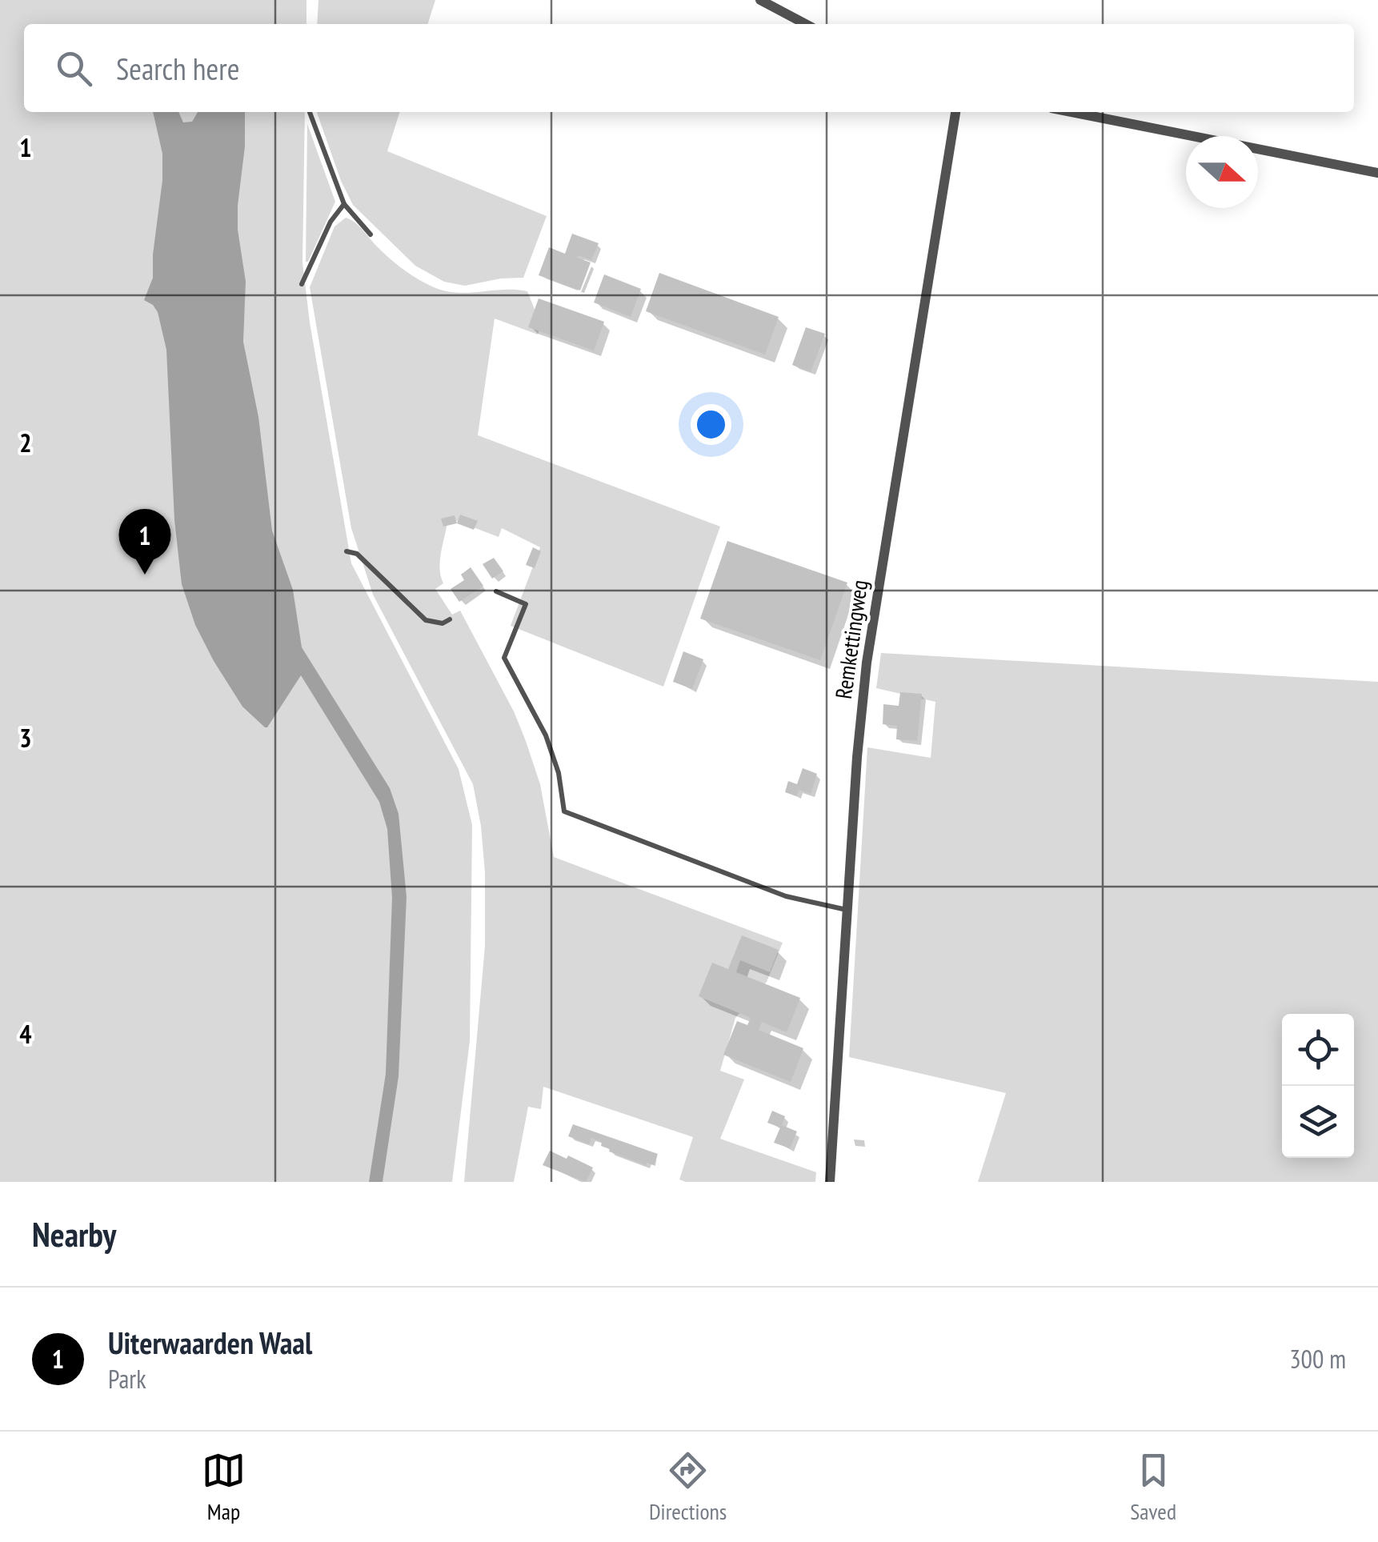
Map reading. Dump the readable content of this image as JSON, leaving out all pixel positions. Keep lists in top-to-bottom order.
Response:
{
  "streets": {
    "street": ["Remkettingweg"]
  },
  "north": "right",
  "page": {
    "search": "Search here",
    "pins": "1",
    "heading": "Nearby",
    "list": [
      {
        "mark": "1",
        "name": "Uiterwaarden Waal",
        "note": "Park",
        "value": "300 m"
      }
    ],
    "nav": ["Map", "Directions", "Saved"]
  },
  "grid": {
    "rows": [
      "1",
      "2",
      "3",
      "4"
    ]
  }
}
